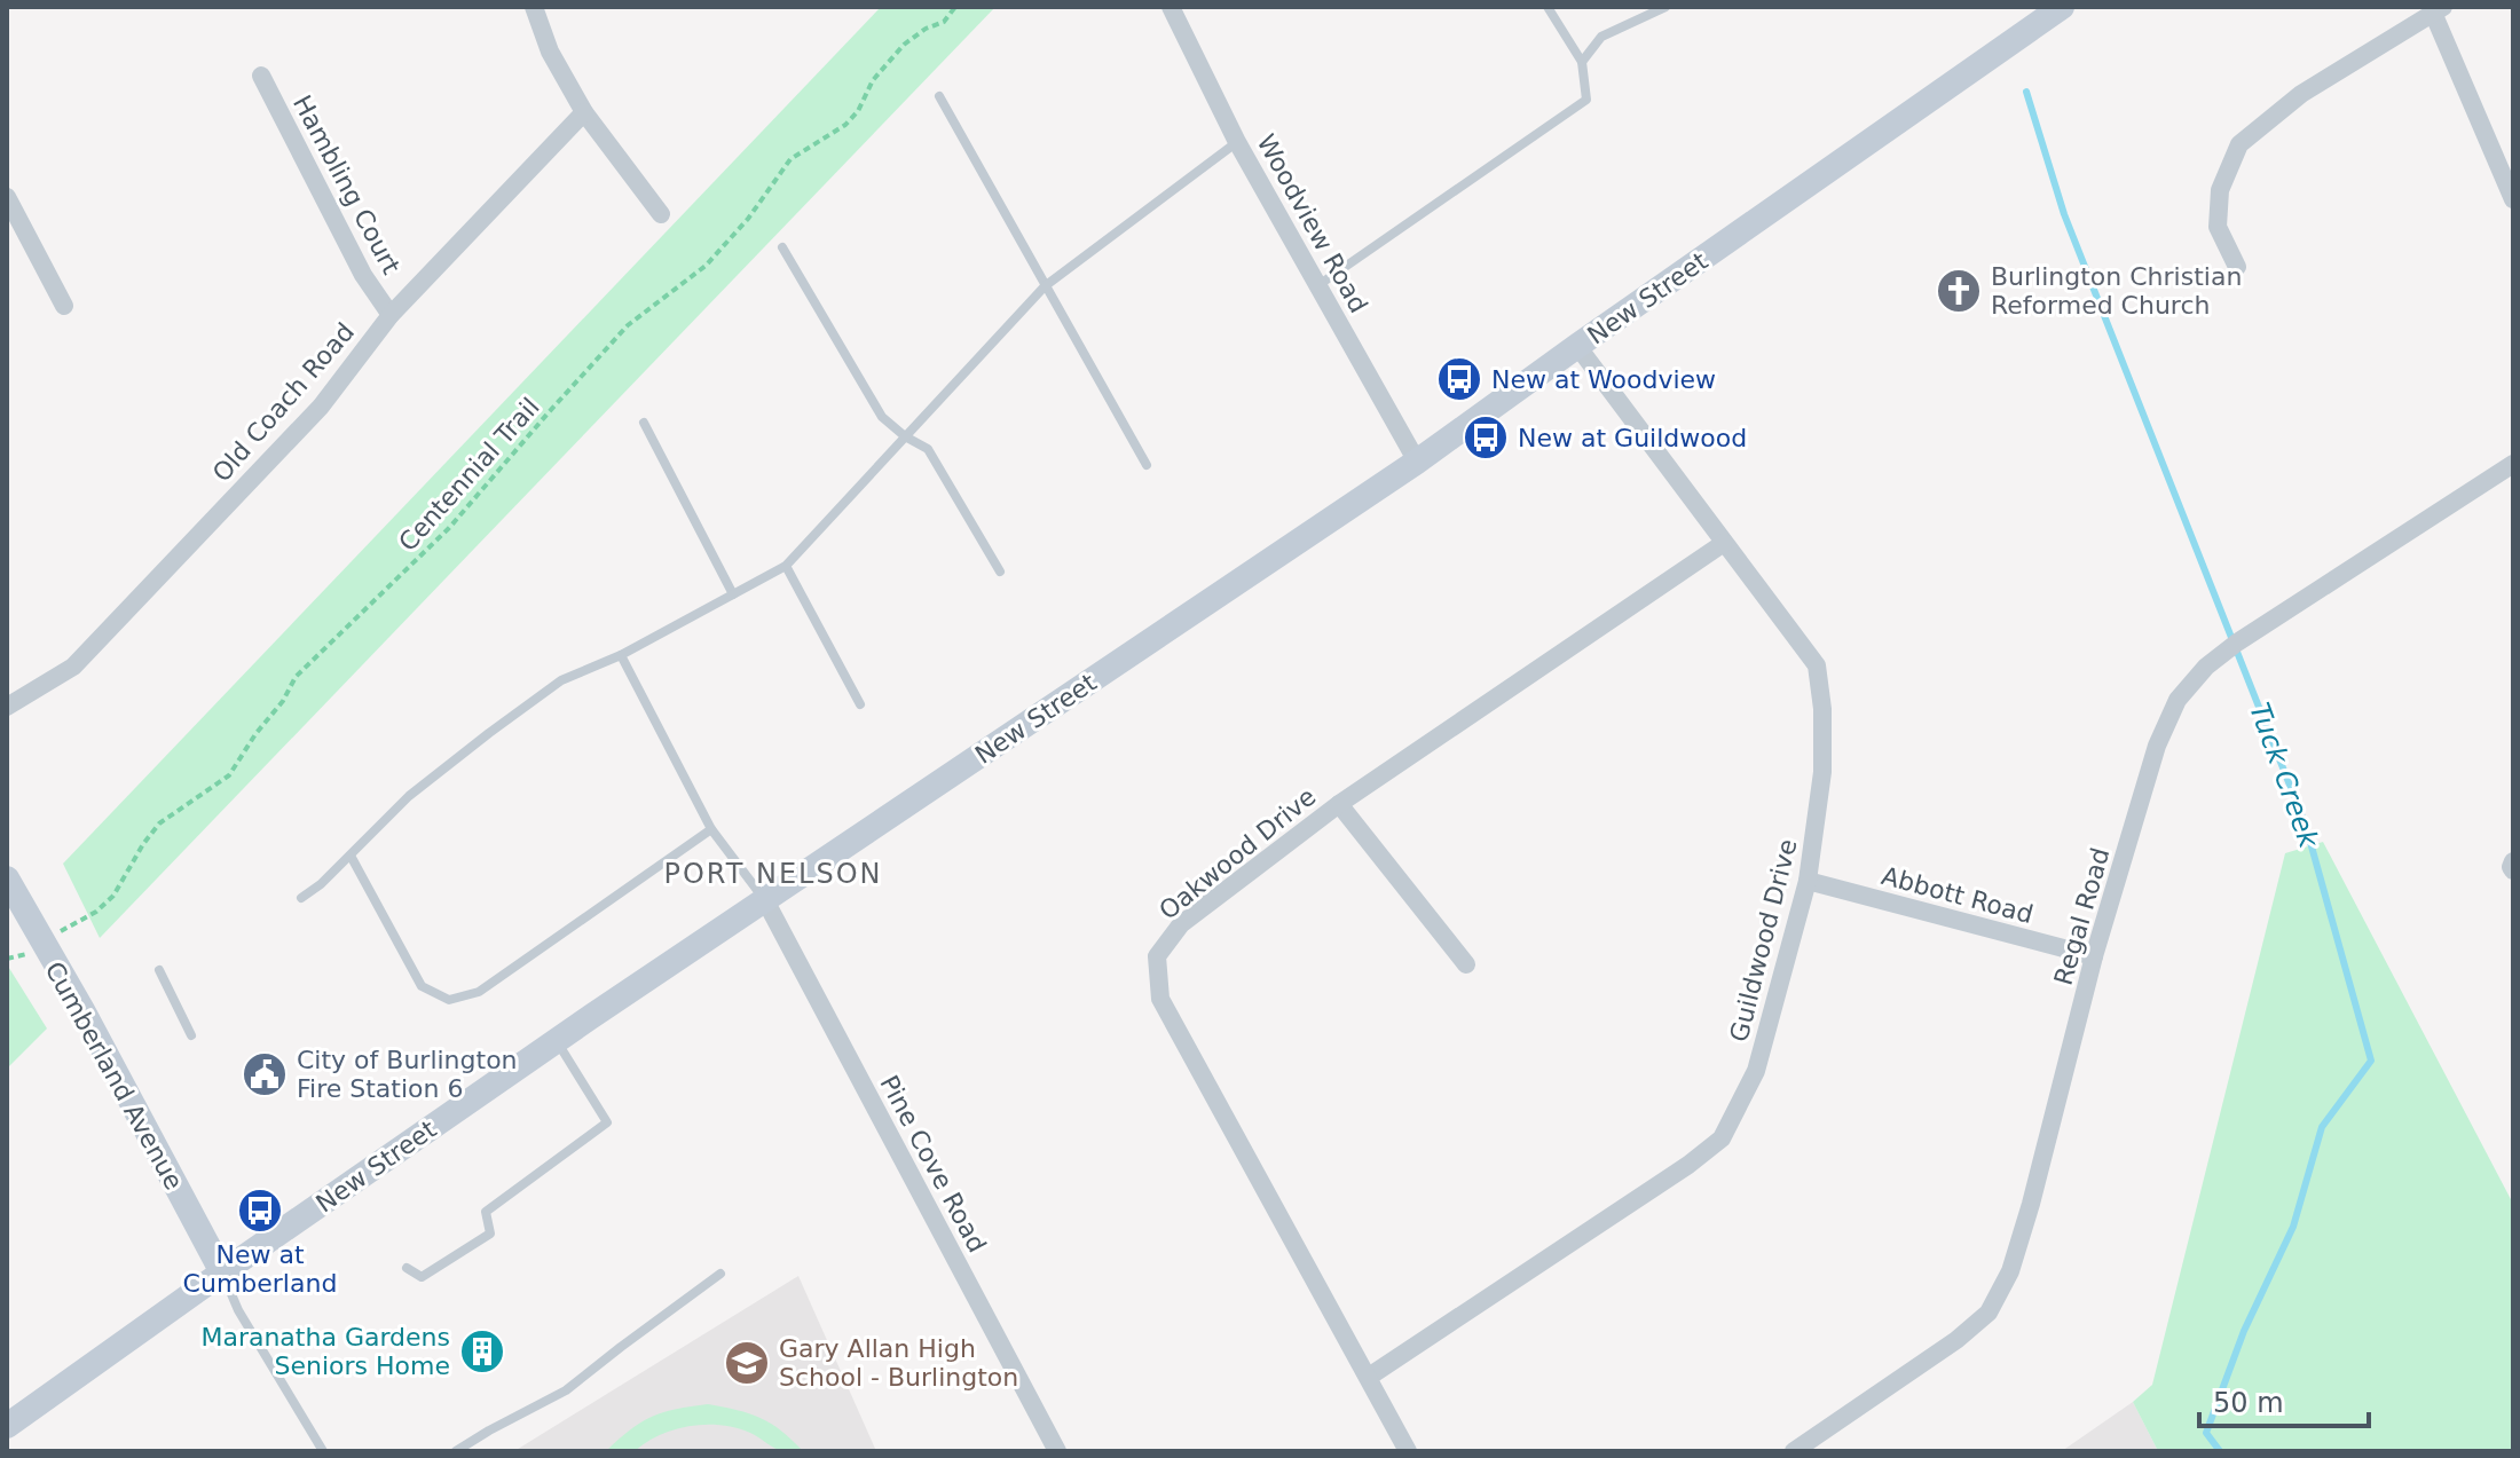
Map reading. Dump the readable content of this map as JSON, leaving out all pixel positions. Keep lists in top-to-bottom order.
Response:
{
  "streets": {
    "main road": ["New Street", "Cumberland Avenue"],
    "street": [
      "Hambling Court",
      "Woodview Road",
      "Old Coach Road",
      "Oakwood Drive",
      "Abbott Road",
      "Regal Road",
      "Guildwood Drive",
      "Pine Cove Road"
    ],
    "path": ["Centennial Trail"]
  },
  "crossings": [
    ["Hambling Court", "Old Coach Road"],
    ["Woodview Road", "New Street"],
    ["New Street", "Guildwood Drive"],
    ["New Street", "Cumberland Avenue"],
    ["New Street", "Pine Cove Road"],
    ["Centennial Trail", "Cumberland Avenue"],
    ["Oakwood Drive", "Guildwood Drive"],
    ["Abbott Road", "Regal Road"],
    ["Abbott Road", "Guildwood Drive"]
  ],
  "districts": ["PORT NELSON"],
  "water": ["Tuck Creek"],
  "places": {
    "church": ["Burlington Christian Reformed Church"],
    "bus stop": ["New at Woodview", "New at Guildwood", "New at Cumberland"],
    "public building": ["City of Burlington Fire Station 6"],
    "building": ["Maranatha Gardens Seniors Home"],
    "school or university": ["Gary Allan High School - Burlington"]
  },
  "scale_bar": "50 m"
}
